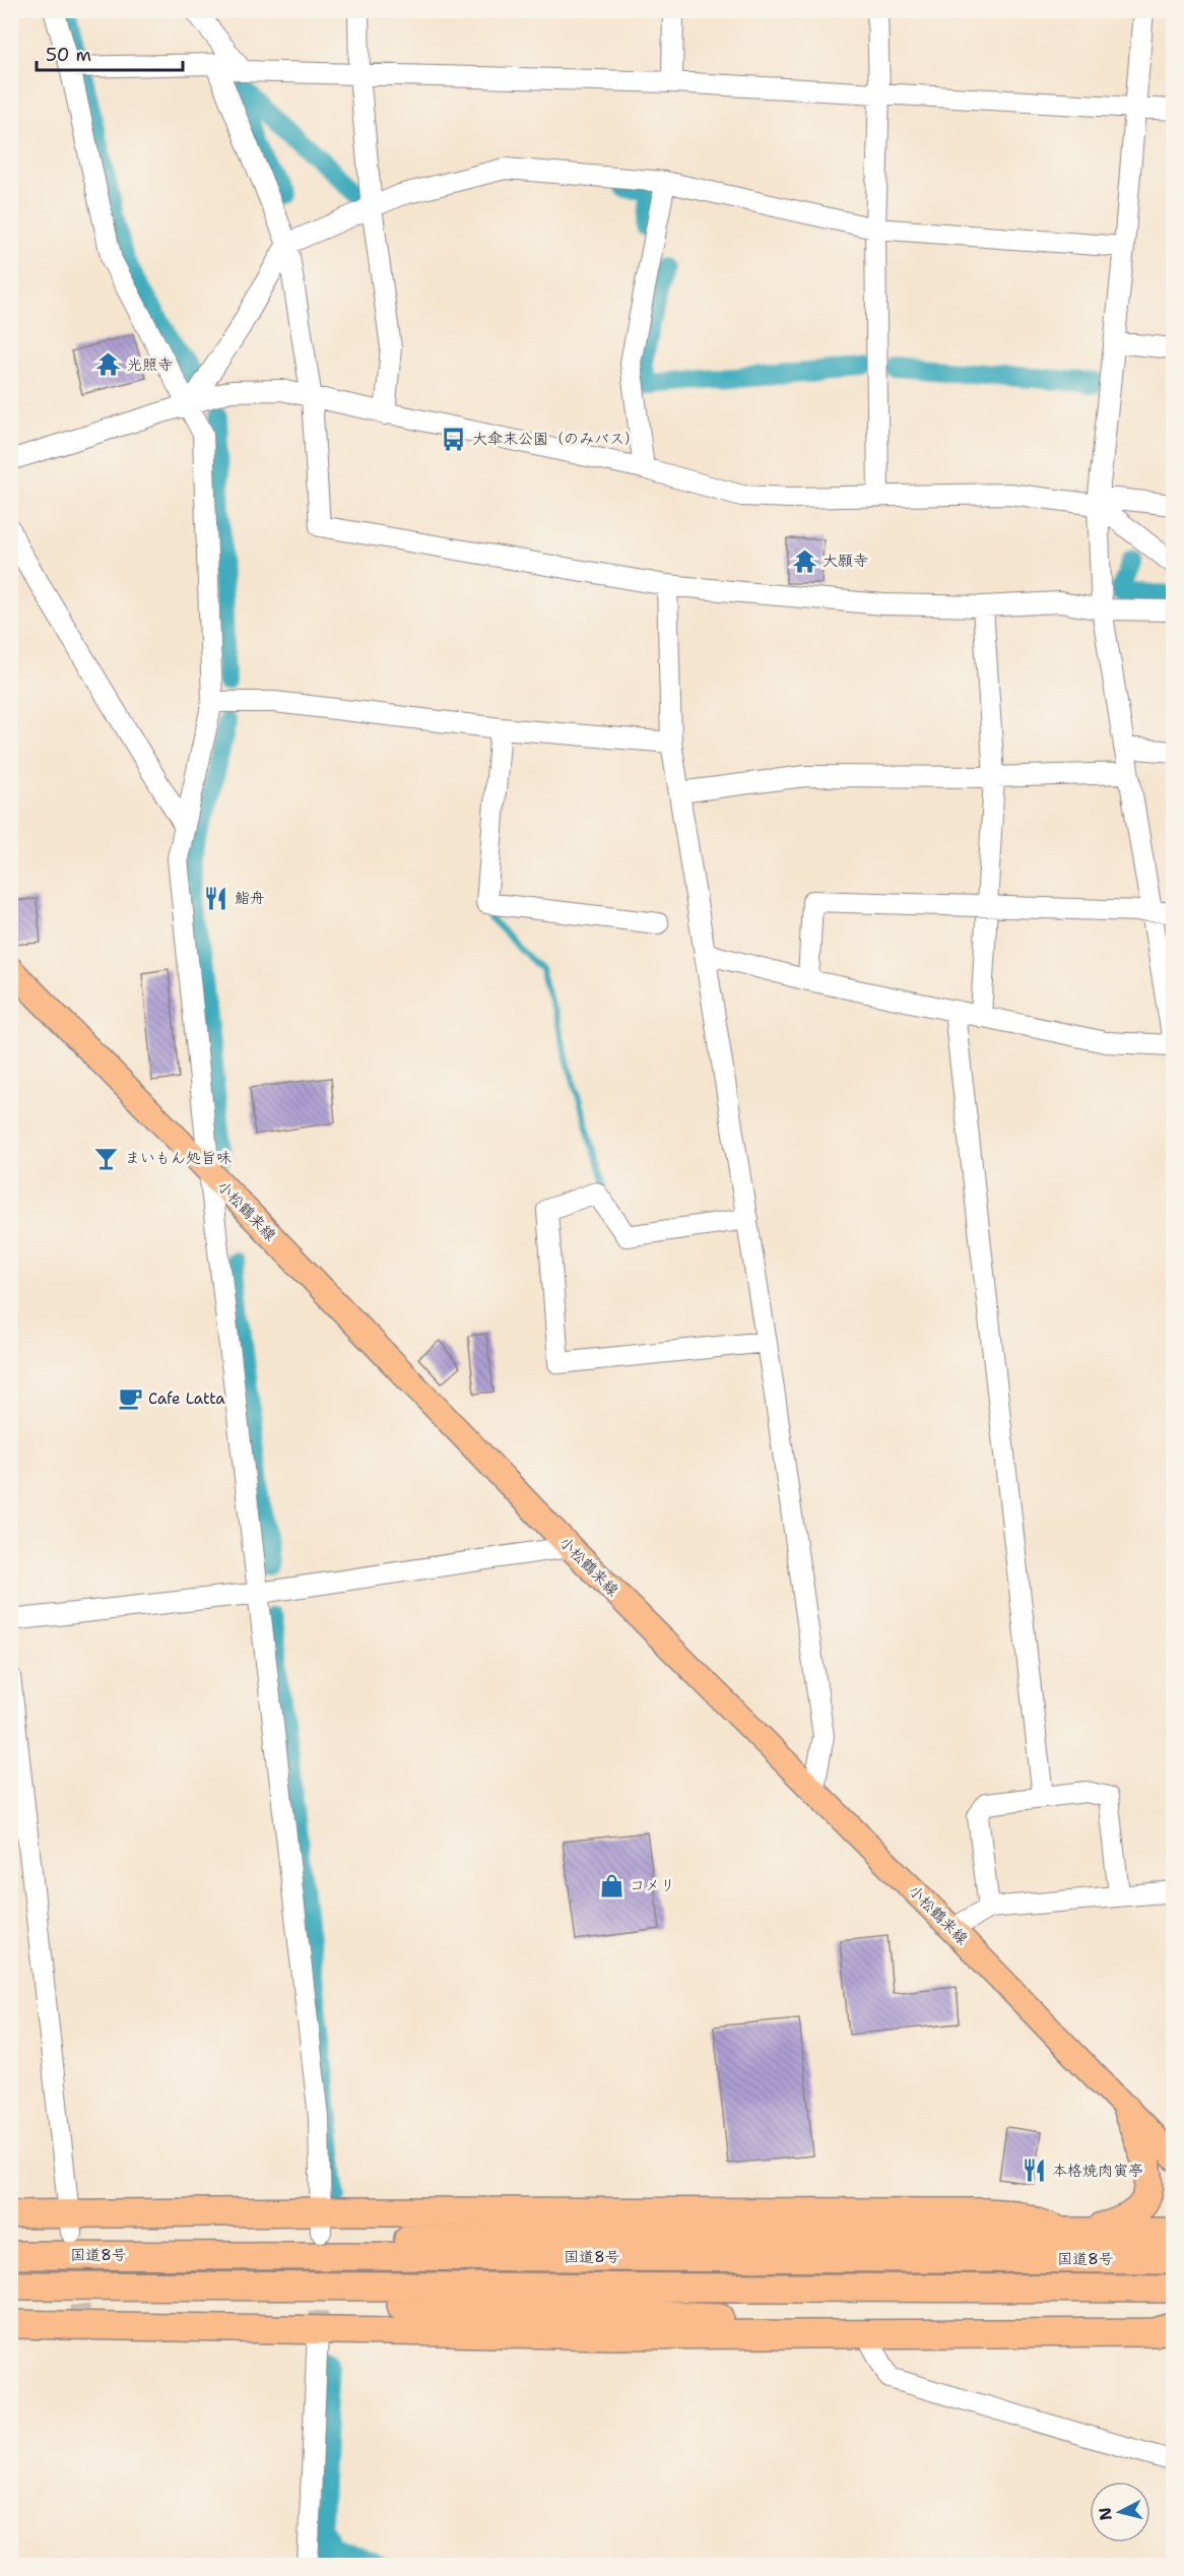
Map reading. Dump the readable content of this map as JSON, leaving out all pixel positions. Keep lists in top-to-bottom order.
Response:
{
  "streets": {
    "highway": ["国道8号"],
    "main road": ["小松鶴来線"]
  },
  "places": {
    "temple": ["光照寺", "大願寺"],
    "bus stop": ["大傘末公園（のみバス）"],
    "restaurant": ["鮨舟", "本格焼肉寅亭"],
    "bar": ["まいもん処旨味"],
    "cafe": ["Cafe Latta"],
    "shop": ["コメリ"]
  },
  "scale_bar": "50 m",
  "north": "left"
}
